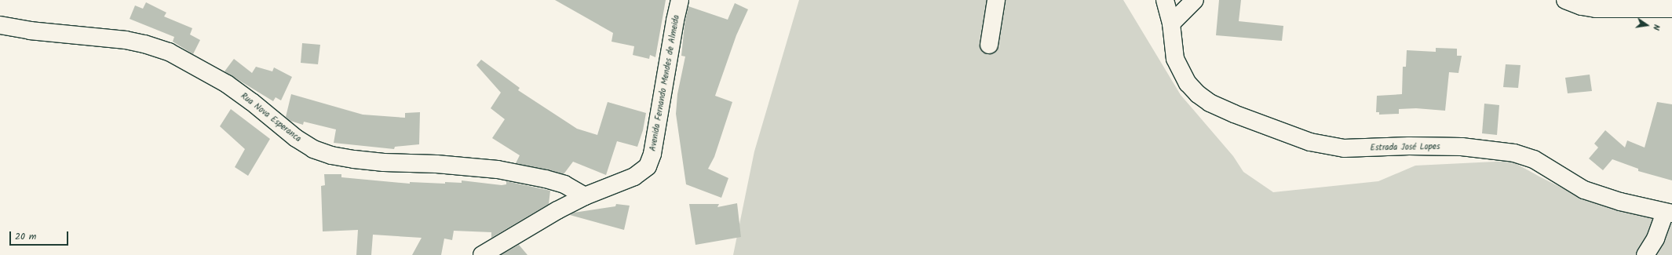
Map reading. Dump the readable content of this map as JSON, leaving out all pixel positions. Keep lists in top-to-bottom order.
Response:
{
  "streets": {
    "street": ["Avenida Fernando Mendes de Almeida", "Rua Nova Esperanca", "Estrada José Lopes"]
  },
  "crossings": [
    ["Avenida Fernando Mendes de Almeida", "Rua Nova Esperanca"]
  ],
  "scale_bar": "20 m",
  "north": "right"
}
